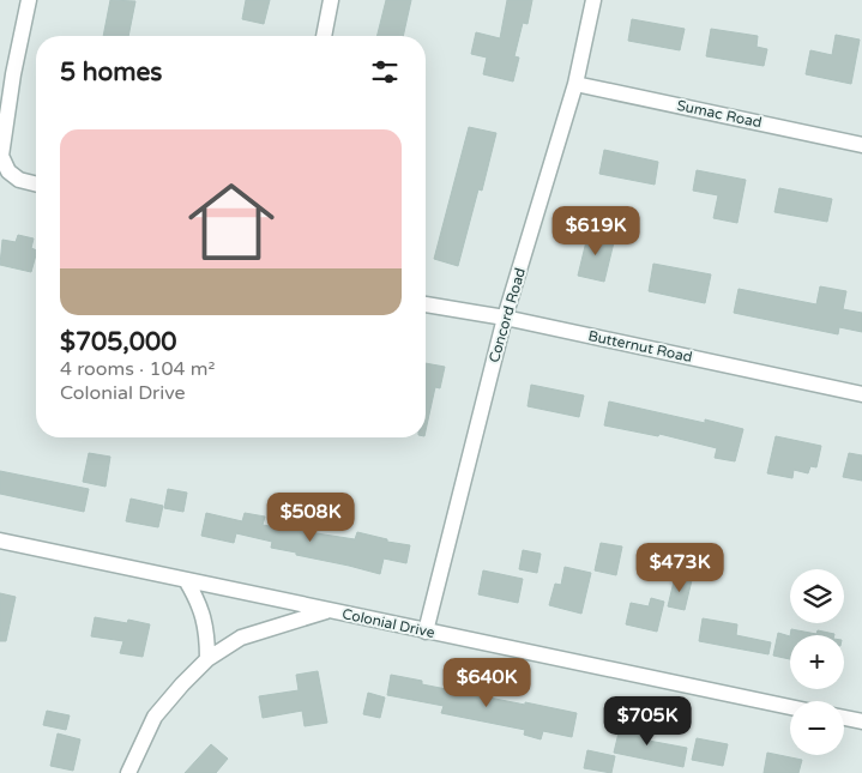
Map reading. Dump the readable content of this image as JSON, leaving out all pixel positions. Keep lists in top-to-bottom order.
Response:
{
  "streets": {
    "street": [
      "Sumac Road",
      "Concord Road",
      "Butternut Road",
      "Colonial Drive"
    ]
  },
  "crossings": [
    ["Sumac Road", "Concord Road"],
    ["Concord Road", "Butternut Road"],
    ["Concord Road", "Colonial Drive"]
  ],
  "page": {
    "heading": "5 homes",
    "list": [
      {
        "name": "$705,000",
        "note": "4 rooms · 104 m² · Colonial Drive"
      }
    ],
    "price": [
      "$619K",
      "$508K",
      "$473K",
      "$640K",
      "$705K"
    ],
    "map_buttons": ["+", "−"]
  }
}
